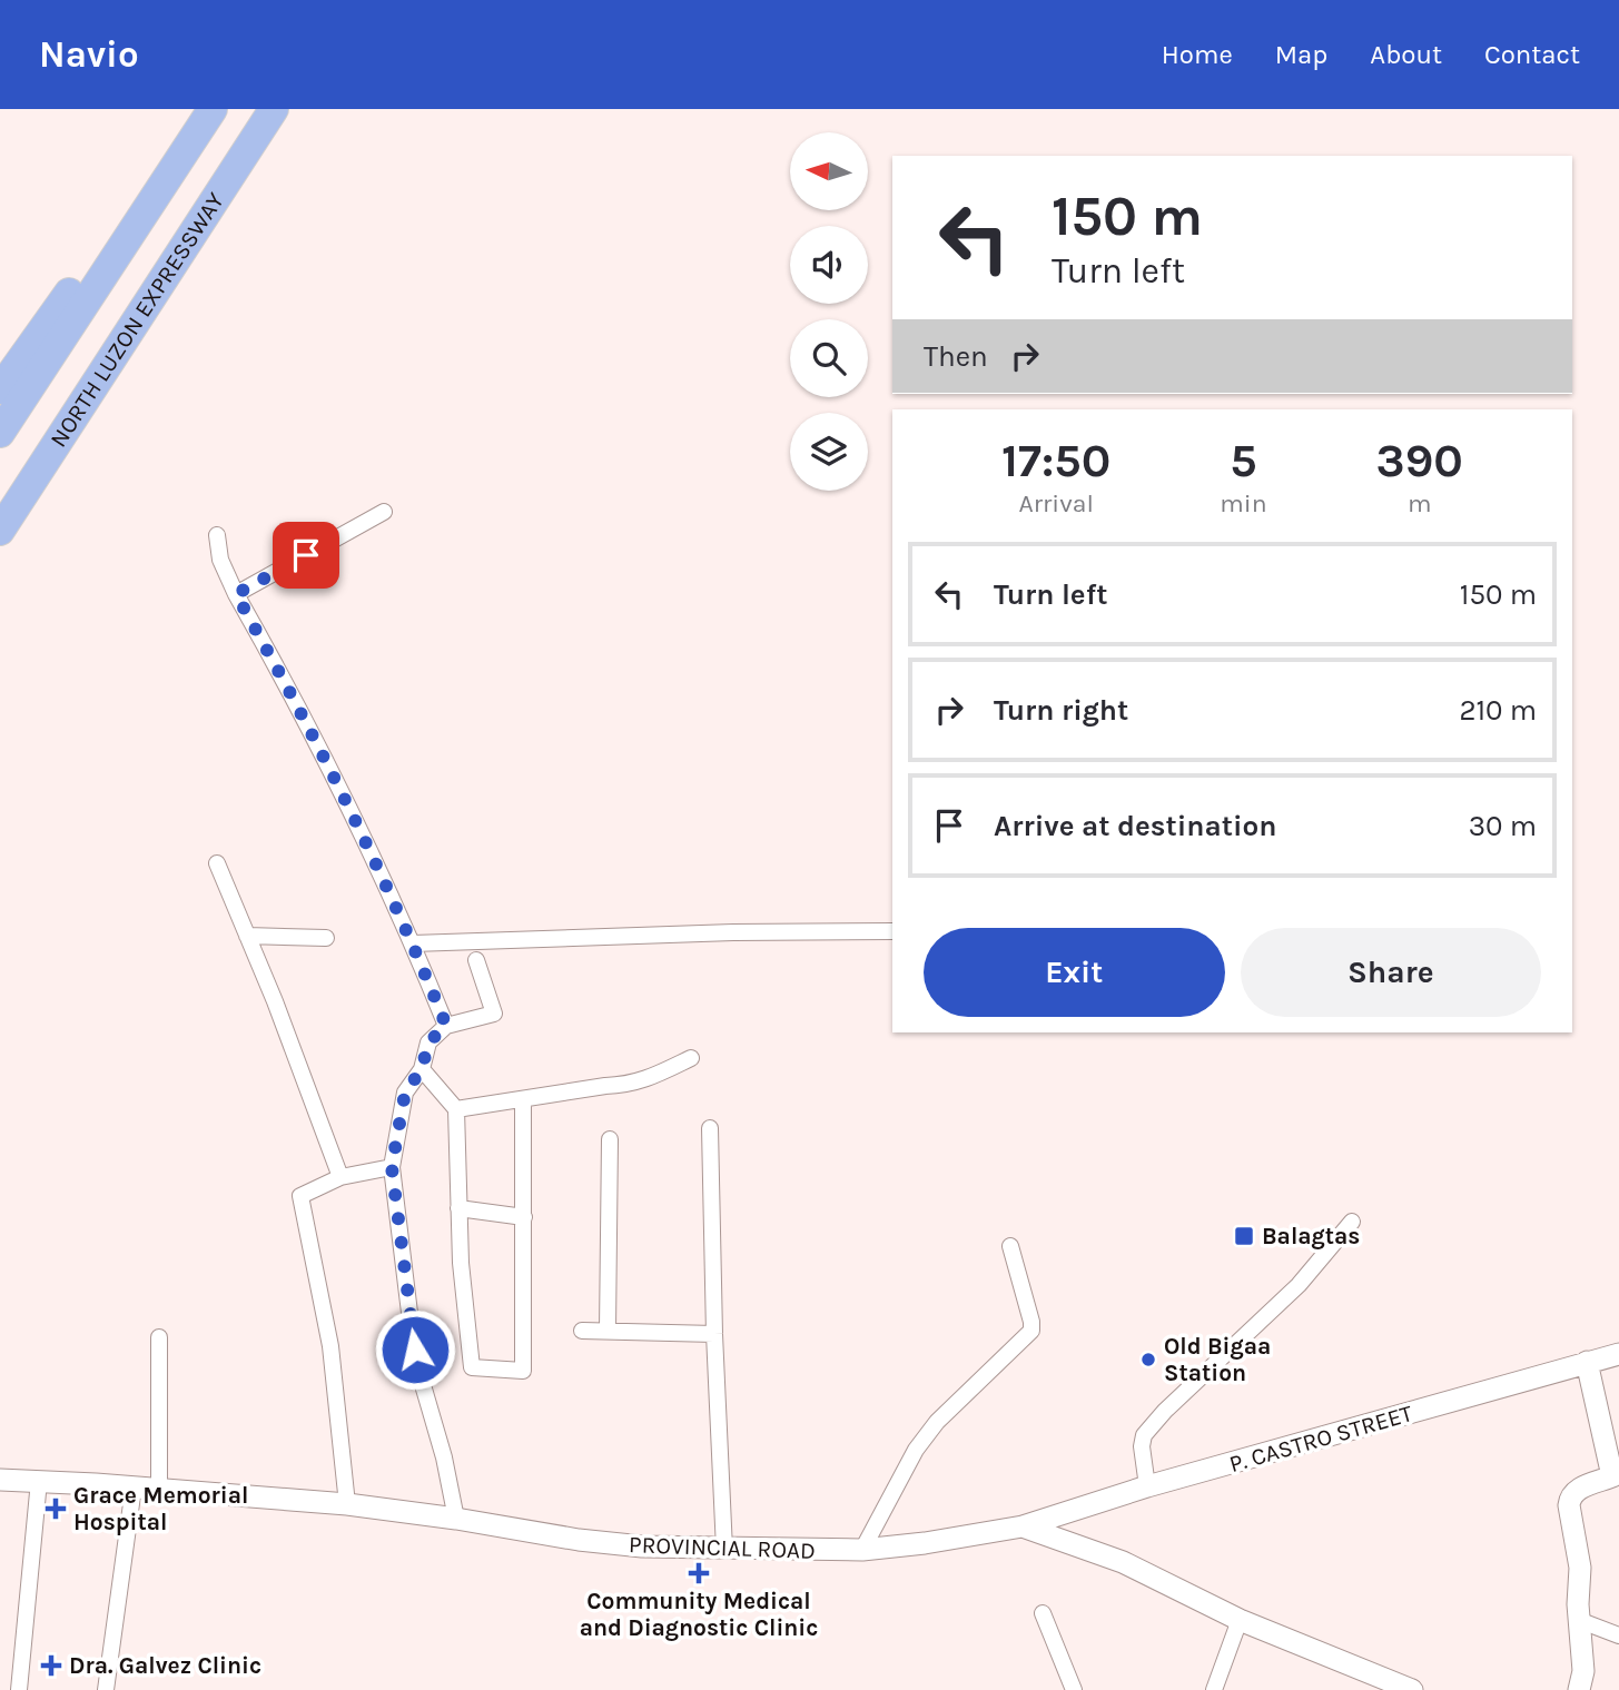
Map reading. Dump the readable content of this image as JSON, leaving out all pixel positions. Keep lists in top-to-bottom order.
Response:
{
  "streets": {
    "highway": ["NORTH LUZON EXPRESSWAY"],
    "main road": ["P. CASTRO STREET", "PROVINCIAL ROAD"]
  },
  "crossings": [
    ["P. CASTRO STREET", "PROVINCIAL ROAD"]
  ],
  "places": {
    "transit": ["Balagtas"],
    "other": ["Old Bigaa Station"],
    "health": ["Grace Memorial Hospital", "Community Medical and Diagnostic Clinic", "Dra. Galvez Clinic"]
  },
  "north": "left",
  "page": {
    "header": "Navio",
    "nav": [
      "Home",
      "Map",
      "About",
      "Contact"
    ],
    "turn": ["150 m", "Turn left"],
    "then": "Then",
    "eta": [
      "17:50",
      "Arrival",
      "5",
      "min",
      "390",
      "m"
    ],
    "list": [
      {
        "name": "Turn left",
        "value": "150 m"
      },
      {
        "name": "Turn right",
        "value": "210 m"
      },
      {
        "name": "Arrive at destination",
        "value": "30 m"
      }
    ],
    "buttons": ["Exit", "Share"]
  }
}
